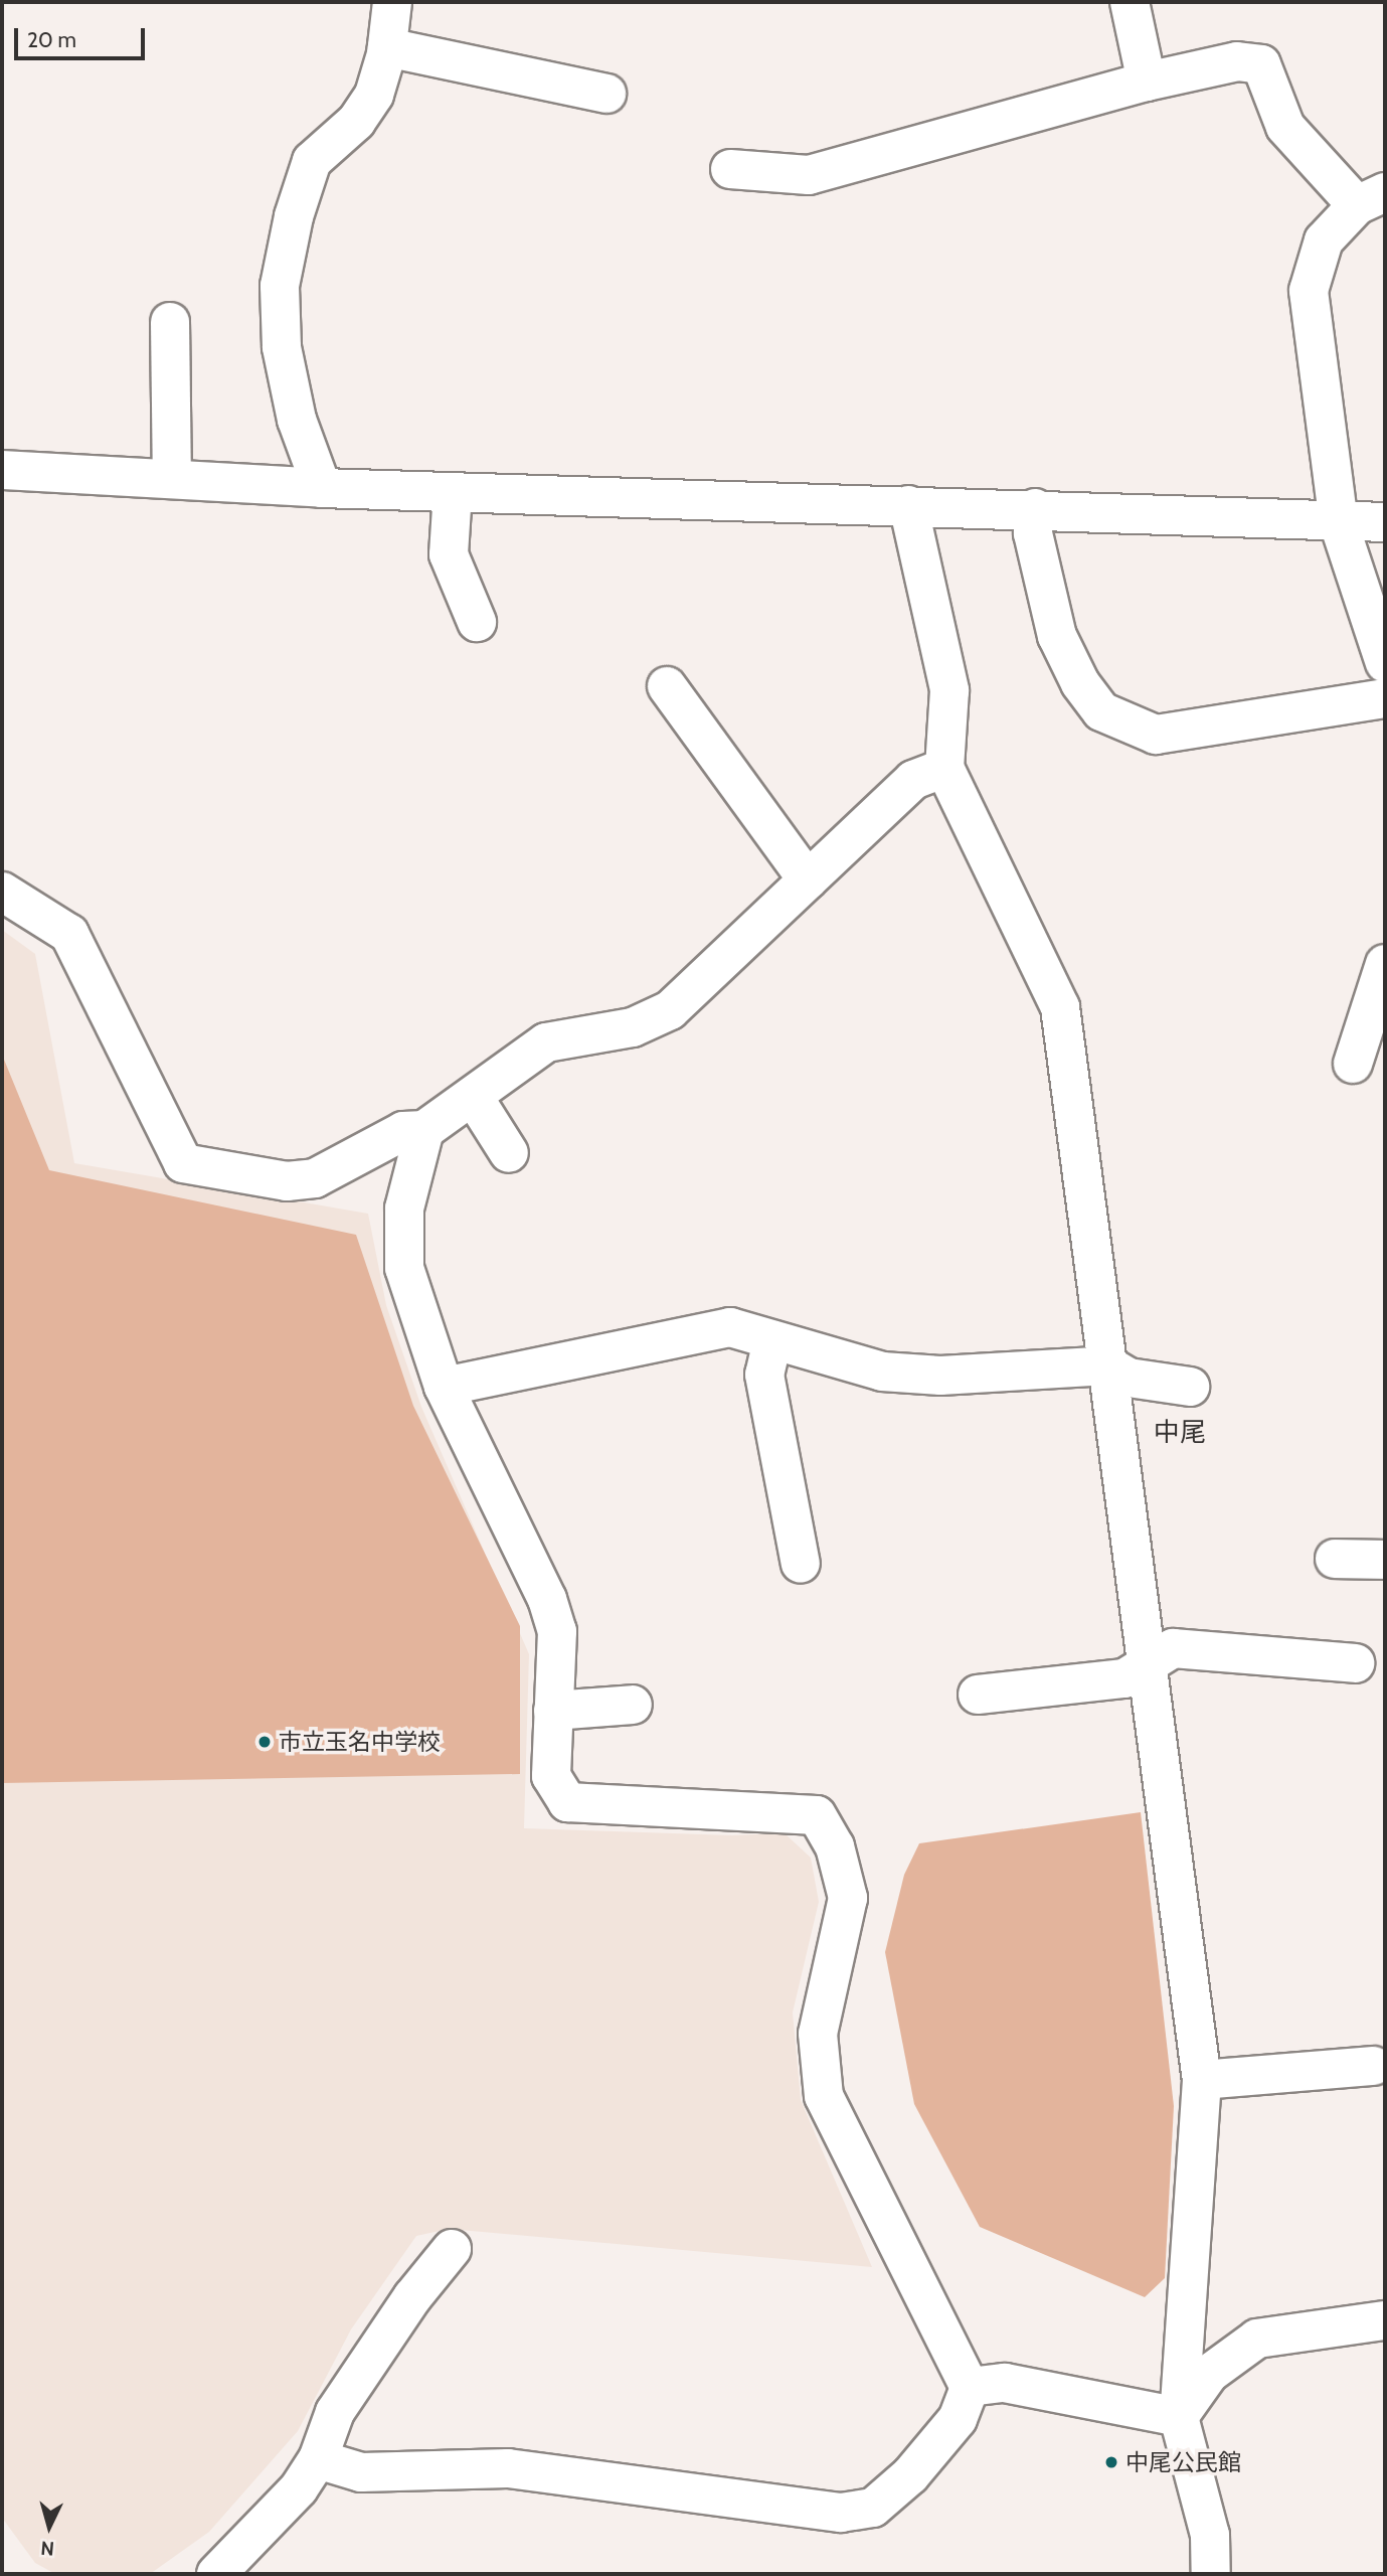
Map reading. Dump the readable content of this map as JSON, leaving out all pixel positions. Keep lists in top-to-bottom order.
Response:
{
  "districts": ["中尾"],
  "places": ["市立玉名中学校", "中尾公民館"],
  "scale_bar": "20 m",
  "north": "bottom"
}
